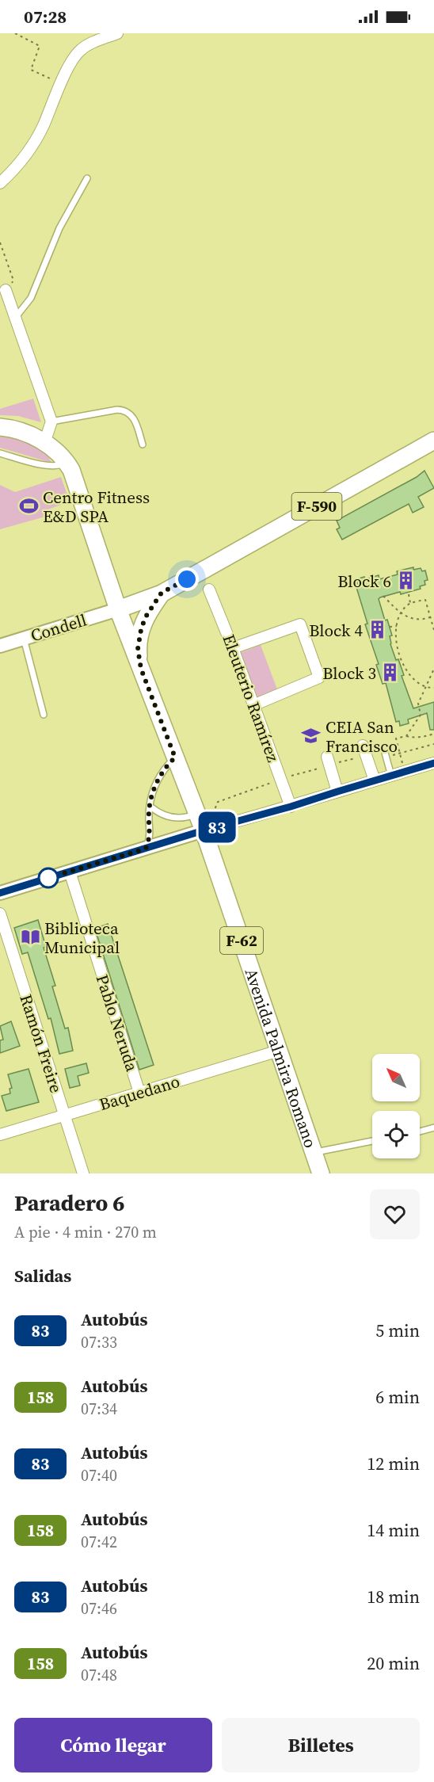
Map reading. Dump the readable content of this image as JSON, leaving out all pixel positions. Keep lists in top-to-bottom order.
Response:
{
  "streets": {
    "main road": ["F-590", "F-62", "Avenida Palmira Romano"],
    "street": [
      "Condell",
      "Eleuterio Ramírez",
      "Pablo Neruda",
      "Ramón Freire",
      "Baquedano"
    ]
  },
  "crossings": [
    ["F-590", "Condell"],
    ["F-590", "Avenida Palmira Romano"],
    ["Condell", "Avenida Palmira Romano"],
    ["F-62", "Avenida Palmira Romano"],
    ["Pablo Neruda", "Baquedano"],
    ["Ramón Freire", "Baquedano"],
    ["Avenida Palmira Romano", "Baquedano"]
  ],
  "places": {
    "sports": ["Centro Fitness E&D SPA"],
    "building": ["Block 6", "Block 4", "Block 3"],
    "school or university": ["CEIA San Francisco"],
    "library": ["Biblioteca Municipal"]
  },
  "lines": ["bus line 83"],
  "north": "top left",
  "page": {
    "status": "07:28",
    "on_map": "83",
    "heading": [
      ["Paradero 6", "A pie · 4 min · 270 m"],
      "Salidas"
    ],
    "list": [
      {
        "mark": "83",
        "name": "Autobús",
        "note": "07:33",
        "value": "5 min"
      },
      {
        "mark": "158",
        "name": "Autobús",
        "note": "07:34",
        "value": "6 min"
      },
      {
        "mark": "83",
        "name": "Autobús",
        "note": "07:40",
        "value": "12 min"
      },
      {
        "mark": "158",
        "name": "Autobús",
        "note": "07:42",
        "value": "14 min"
      },
      {
        "mark": "83",
        "name": "Autobús",
        "note": "07:46",
        "value": "18 min"
      },
      {
        "mark": "158",
        "name": "Autobús",
        "note": "07:48",
        "value": "20 min"
      }
    ],
    "buttons": ["Cómo llegar", "Billetes"]
  }
}
